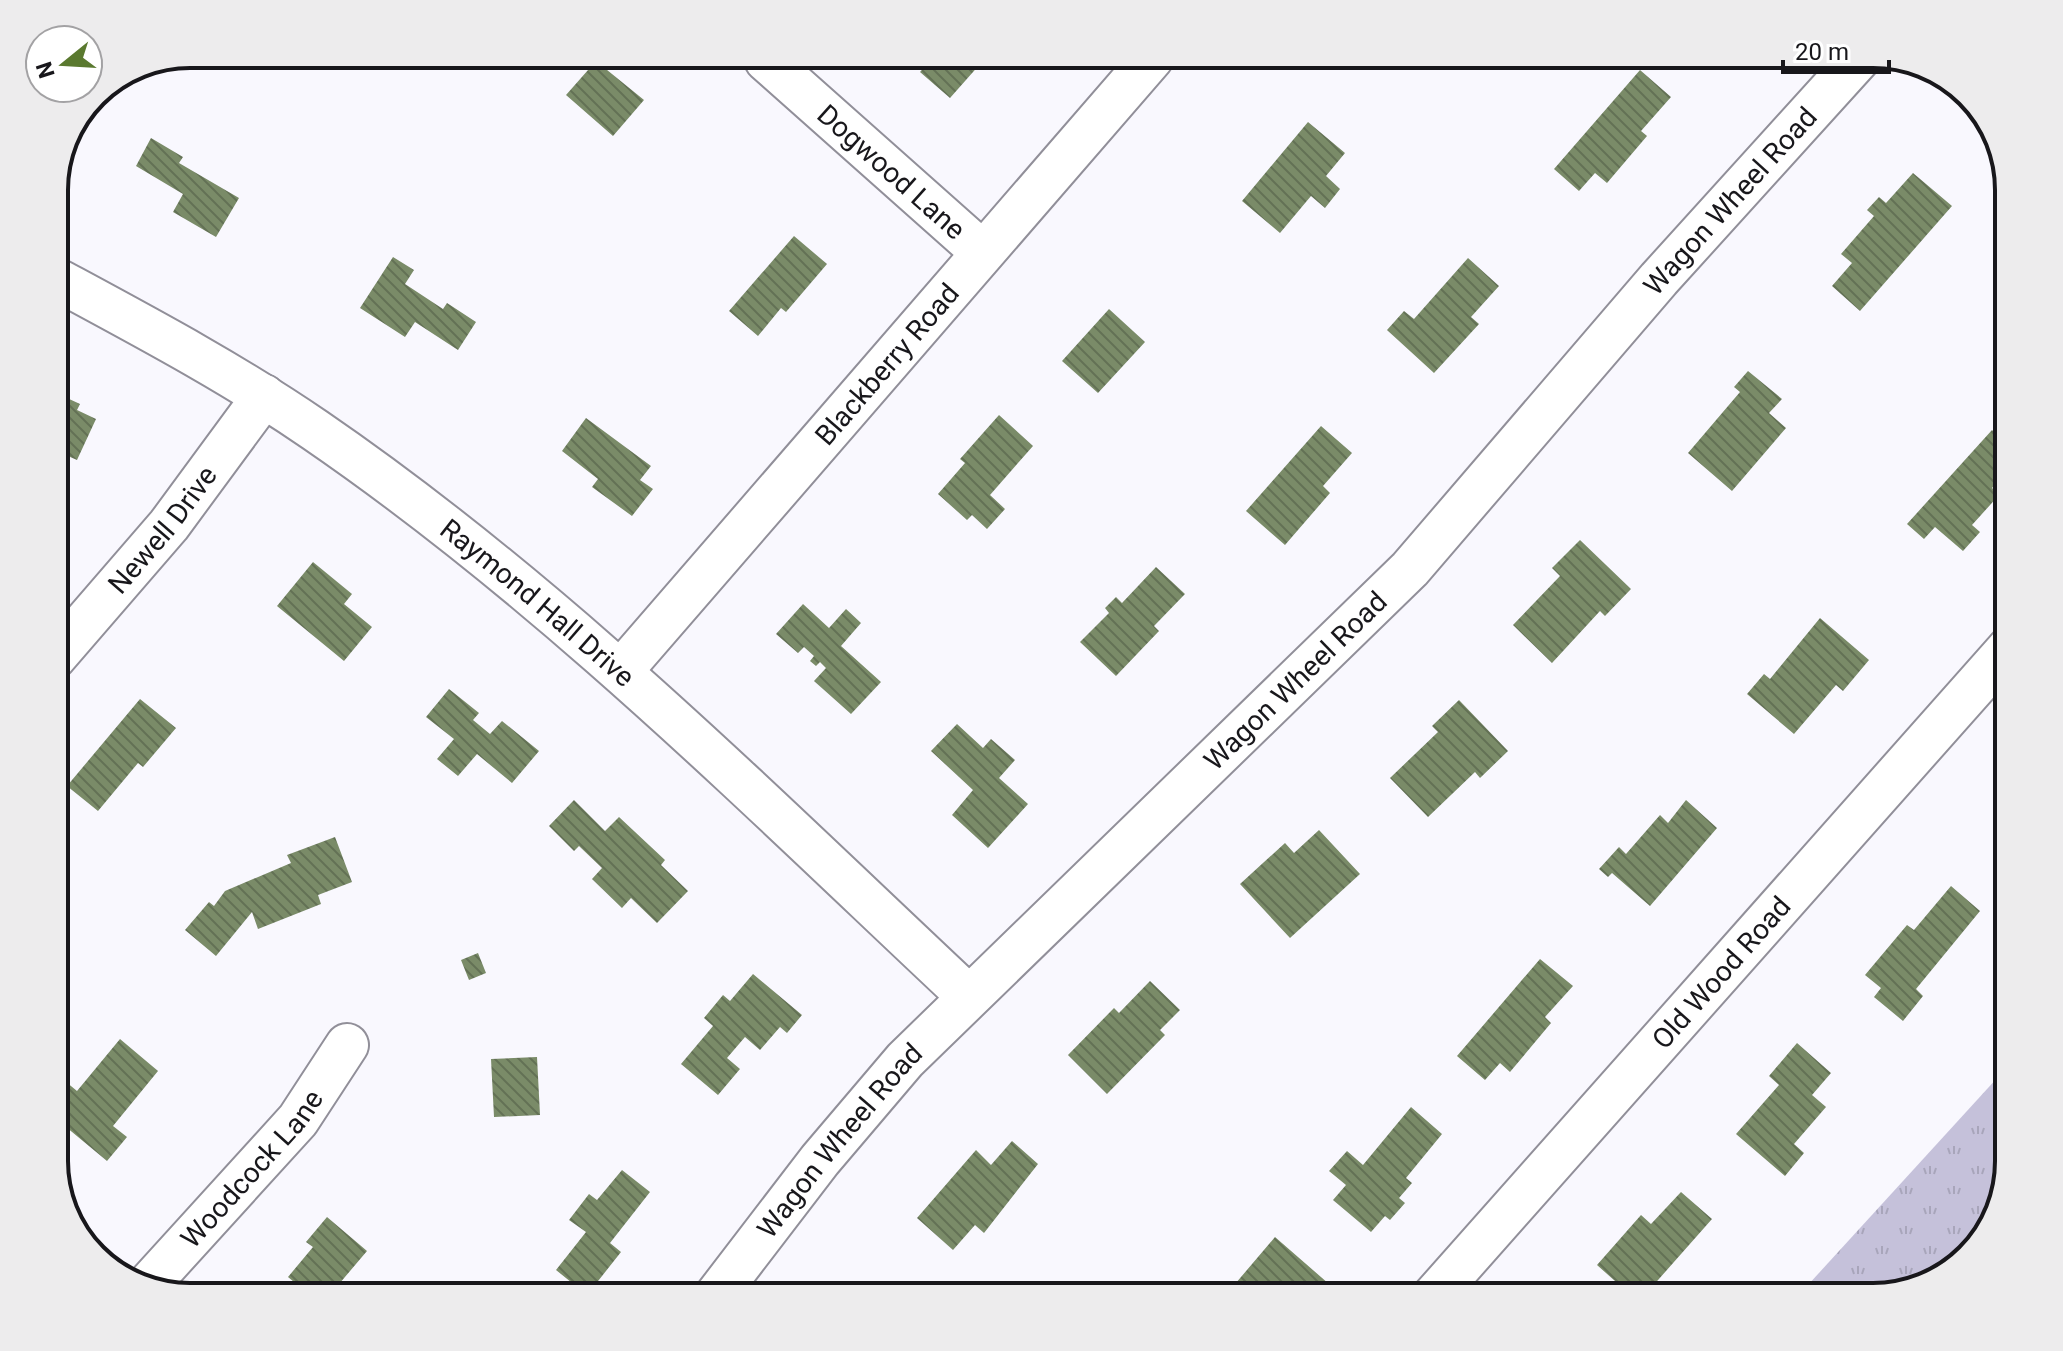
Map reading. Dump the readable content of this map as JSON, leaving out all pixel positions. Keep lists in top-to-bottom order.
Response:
{
  "streets": {
    "street": [
      "Dogwood Lane",
      "Wagon Wheel Road",
      "Blackberry Road",
      "Newell Drive",
      "Raymond Hall Drive",
      "Old Wood Road",
      "Woodcock Lane"
    ]
  },
  "crossings": [
    ["Dogwood Lane", "Blackberry Road"],
    ["Wagon Wheel Road", "Raymond Hall Drive"],
    ["Blackberry Road", "Raymond Hall Drive"],
    ["Newell Drive", "Raymond Hall Drive"]
  ],
  "scale_bar": "20 m",
  "north": "left"
}
